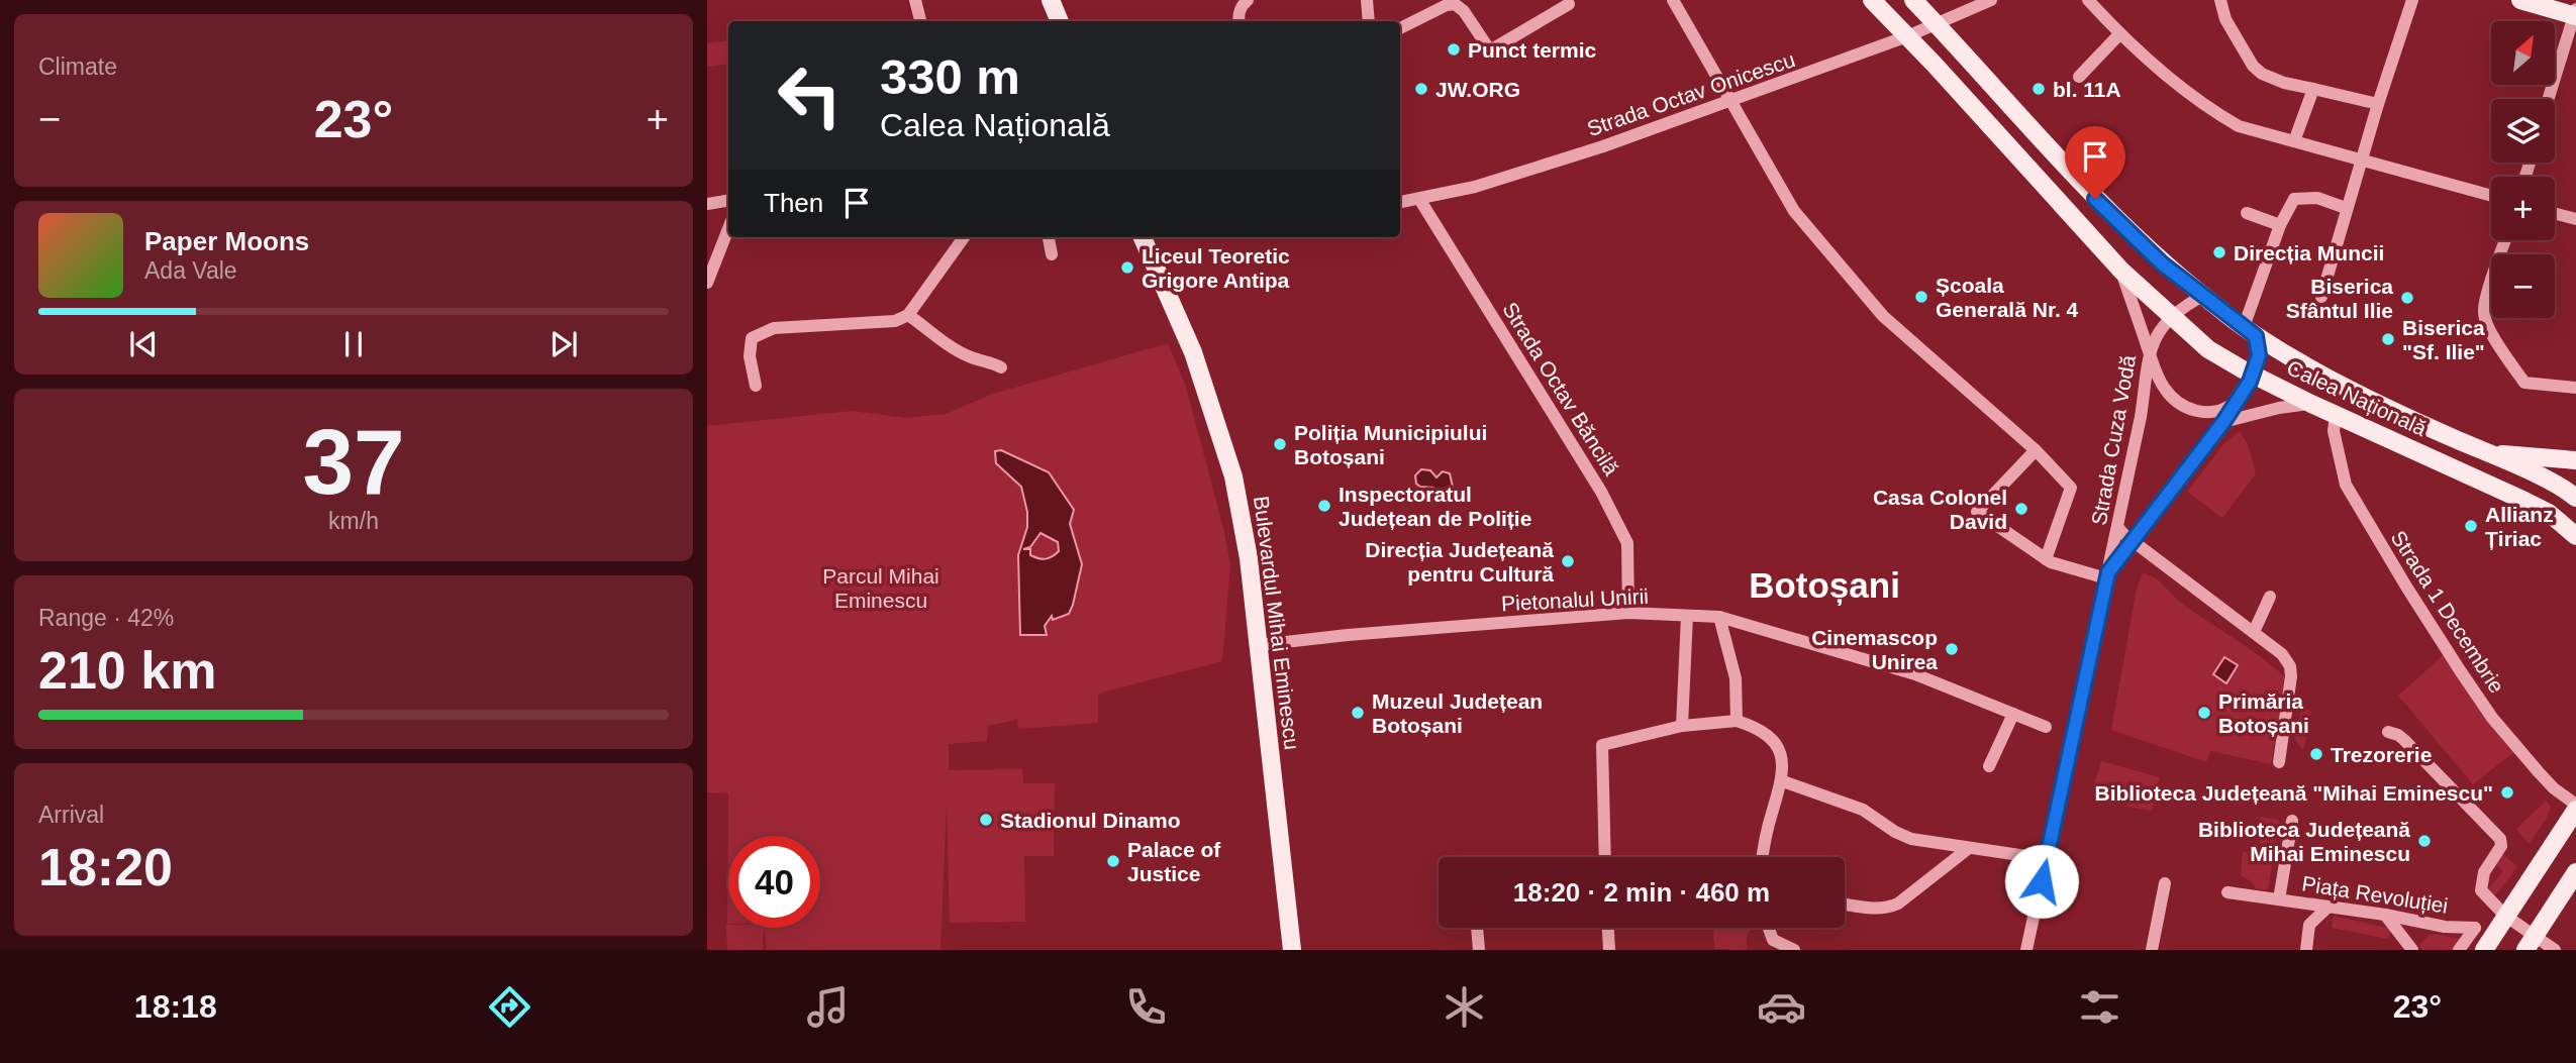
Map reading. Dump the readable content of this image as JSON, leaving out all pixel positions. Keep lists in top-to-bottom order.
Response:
{
  "streets": {
    "main road": ["Calea Națională", "Bulevardul Mihai Eminescu"],
    "street": [
      "Strada Octav Onicescu",
      "Strada Octav Băncilă",
      "Strada Cuza Vodă",
      "Pietonalul Unirii",
      "Strada 1 Decembrie",
      "Piața Revoluției"
    ]
  },
  "crossings": [
    ["Strada Octav Onicescu", "Strada Octav Băncilă"],
    ["Strada Octav Onicescu", "Calea Națională"],
    ["Strada Octav Băncilă", "Pietonalul Unirii"],
    ["Calea Națională", "Strada Cuza Vodă"],
    ["Calea Națională", "Strada 1 Decembrie"],
    ["Pietonalul Unirii", "Bulevardul Mihai Eminescu"]
  ],
  "districts": ["Botoșani"],
  "parks": ["Parcul Mihai Eminescu"],
  "places": [
    "Punct termic",
    "JW.ORG",
    "bl. 11A",
    "Direcția Muncii",
    "Liceul Teoretic Grigore Antipa",
    "Școala Generală Nr. 4",
    "Biserica Sfântul Ilie",
    "Biserica \"Sf. Ilie\"",
    "Poliția Municipiului Botoșani",
    "Inspectoratul Județean de Poliție",
    "Casa Colonel David",
    "Allianz Țiriac",
    "Direcția Județeană pentru Cultură",
    "Cinemascop Unirea",
    "Muzeul Județean Botoșani",
    "Primăria Botoșani",
    "Trezorerie",
    "Biblioteca Județeană \"Mihai Eminescu\"",
    "Stadionul Dinamo",
    "Biblioteca Județeană Mihai Eminescu",
    "Palace of Justice"
  ],
  "north": "top right",
  "page": {
    "tile": [
      "Climate",
      ["37", "km/h"],
      ["Range · 42%", "210 km"],
      ["Arrival", "18:20"]
    ],
    "map_buttons": ["+", "−"],
    "turn": ["330 m", "Calea Națională"],
    "heat": ["−", "23°", "+"],
    "then": "Then",
    "song": ["Paper Moons", "Ada Vale"],
    "limit": "40",
    "trip": "18:20 · 2 min · 460 m",
    "tabs": ["18:18", "23°"]
  }
}
